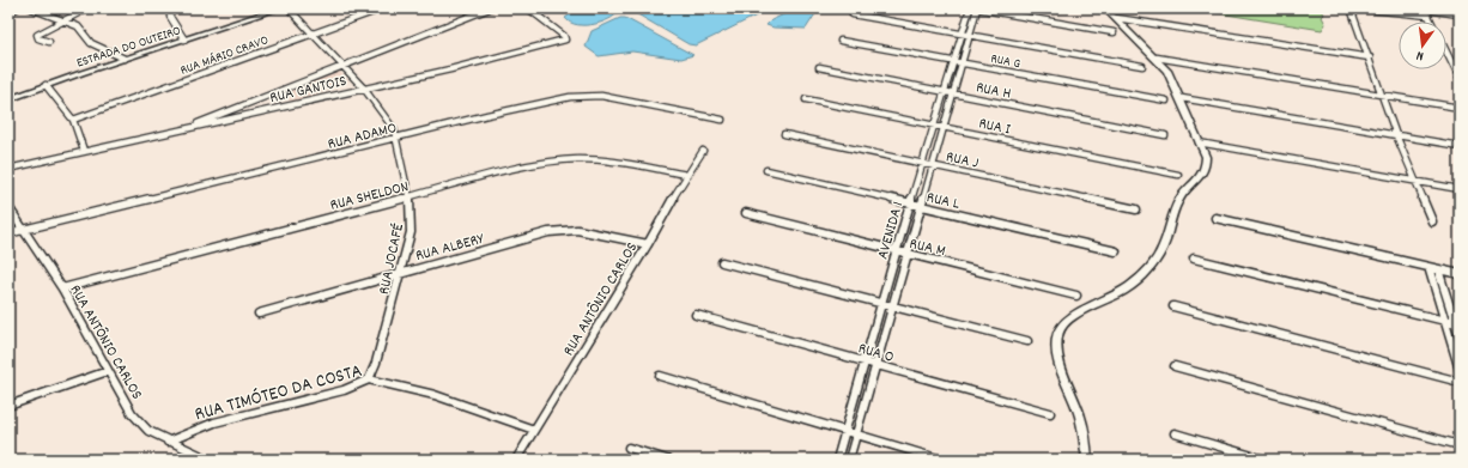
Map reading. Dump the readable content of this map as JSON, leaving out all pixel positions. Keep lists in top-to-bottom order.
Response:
{
  "streets": {
    "street": [
      "ESTRADA DO OUTEIRO",
      "RUA MÁRIO CRAVO",
      "RUA G",
      "RUA GANTOIS",
      "RUA H",
      "RUA I",
      "RUA ADAMO",
      "RUA J",
      "RUA SHELDON",
      "RUA L",
      "AVENIDA 1",
      "RUA ALBERY",
      "RUA M",
      "RUA JOCAFÉ",
      "RUA ANTÔNIO CARLOS",
      "RUA O",
      "RUA TIMÓTEO DA COSTA"
    ]
  },
  "crossings": [
    ["RUA MÁRIO CRAVO", "RUA JOCAFÉ"],
    ["RUA G", "AVENIDA 1"],
    ["RUA GANTOIS", "RUA JOCAFÉ"],
    ["RUA H", "AVENIDA 1"],
    ["RUA I", "AVENIDA 1"],
    ["RUA ADAMO", "RUA JOCAFÉ"],
    ["RUA ADAMO", "RUA ANTÔNIO CARLOS"],
    ["RUA J", "AVENIDA 1"],
    ["RUA SHELDON", "RUA JOCAFÉ"],
    ["RUA SHELDON", "RUA ANTÔNIO CARLOS"],
    ["RUA L", "AVENIDA 1"],
    ["AVENIDA 1", "RUA M"],
    ["AVENIDA 1", "RUA O"],
    ["RUA ALBERY", "RUA JOCAFÉ"],
    ["RUA ALBERY", "RUA ANTÔNIO CARLOS"],
    ["RUA JOCAFÉ", "RUA TIMÓTEO DA COSTA"],
    ["RUA ANTÔNIO CARLOS", "RUA TIMÓTEO DA COSTA"]
  ],
  "north": "bottom"
}
